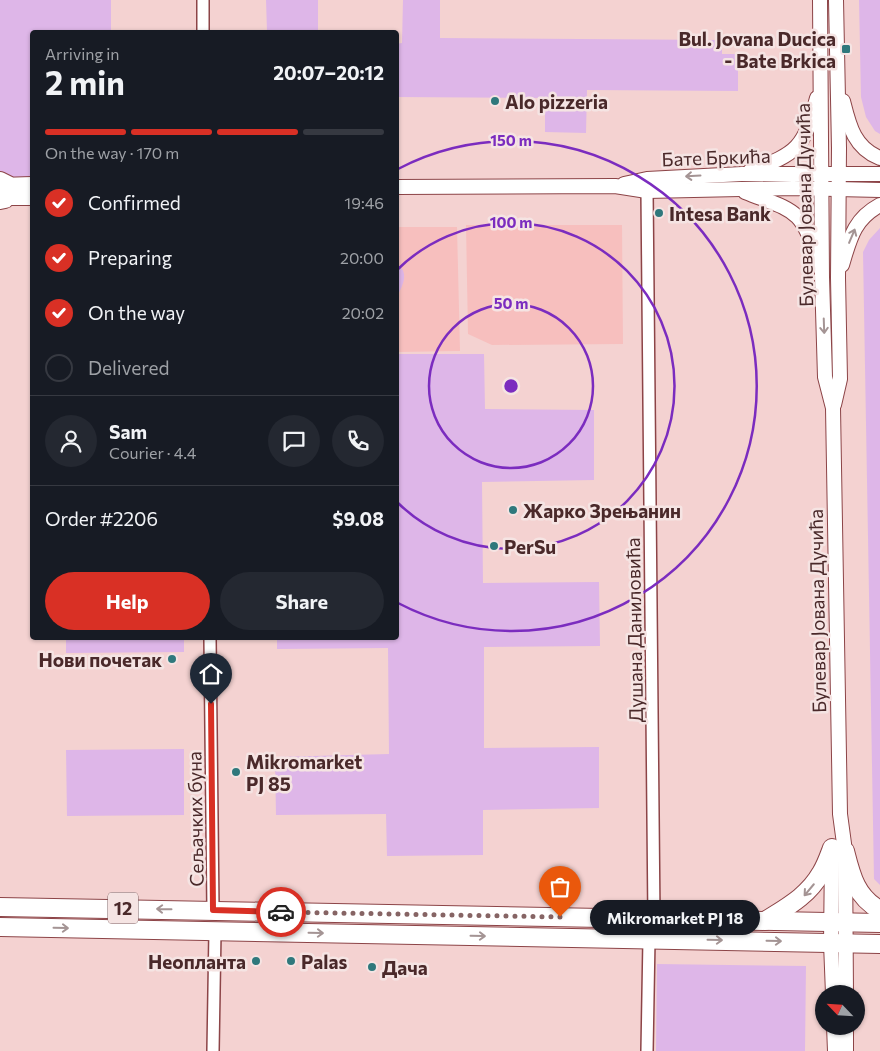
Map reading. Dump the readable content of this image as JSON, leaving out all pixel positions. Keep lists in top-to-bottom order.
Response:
{
  "streets": {
    "main road": ["12"],
    "street": [
      "Бате Бркића",
      "Булевар Јована Дучића",
      "Душана Даниловића",
      "Сељачких буна"
    ]
  },
  "crossings": [
    ["Бате Бркића", "Булевар Јована Дучића"],
    ["Бате Бркића", "Душана Даниловића"],
    ["Булевар Јована Дучића", "12"],
    ["Душана Даниловића", "12"],
    ["Сељачких буна", "12"]
  ],
  "places": {
    "transit": ["Bul. Jovana Ducica - Bate Brkica"],
    "other": [
      "Alo pizzeria",
      "Intesa Bank",
      "Жарко Зрењанин",
      "PerSu",
      "Нови почетак",
      "Mikromarket PJ 85",
      "Mikromarket PJ 18",
      "Неопланта",
      "Palas",
      "Дача"
    ]
  },
  "north": "top left",
  "page": {
    "heading": ["2 min", "Arriving in", "20:07–20:12"],
    "panel": [
      "Sam",
      "Courier · 4.4",
      "Order #2206",
      "$9.08"
    ],
    "bar": "On the way · 170 m",
    "list": [
      ["Confirmed", "19:46"],
      ["Preparing", "20:00"],
      ["On the way", "20:02"],
      "Delivered"
    ],
    "buttons": ["Help", "Share"],
    "bubble": "Mikromarket PJ 18"
  },
  "rings": ["150 m", "100 m", "50 m"]
}
